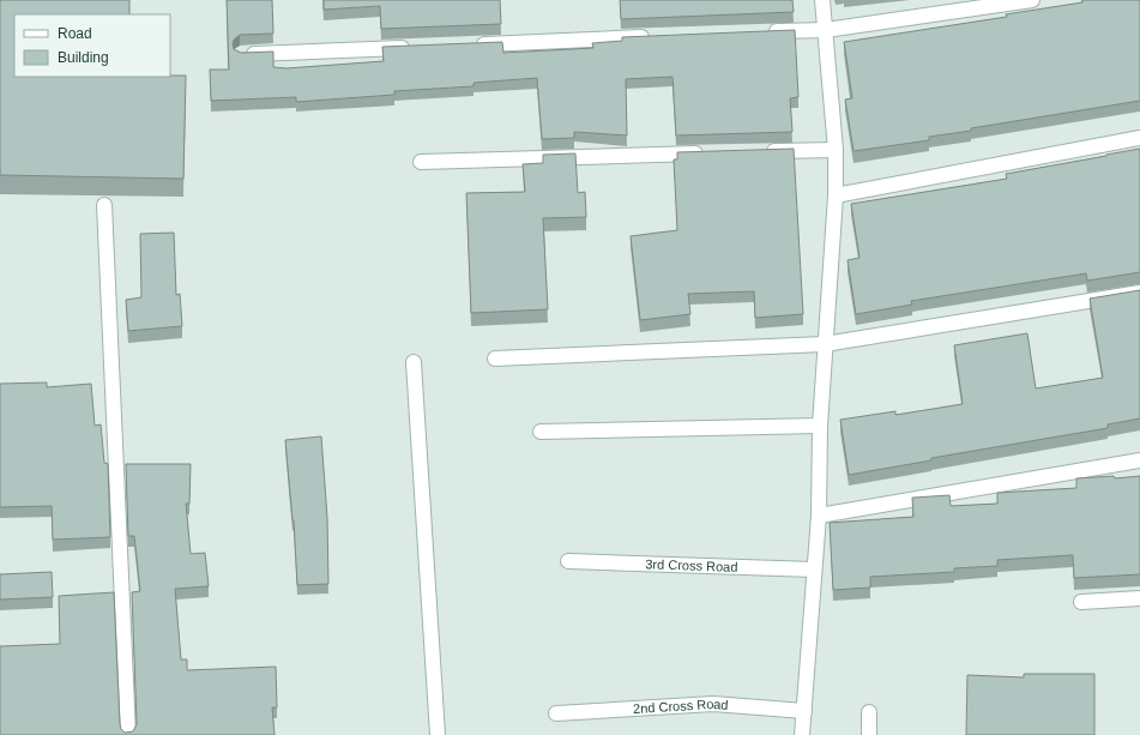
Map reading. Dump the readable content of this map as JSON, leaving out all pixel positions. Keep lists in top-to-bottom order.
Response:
{
  "streets": {
    "street": ["3rd Cross Road", "2nd Cross Road"]
  },
  "legend": ["Road", "Building"]
}
